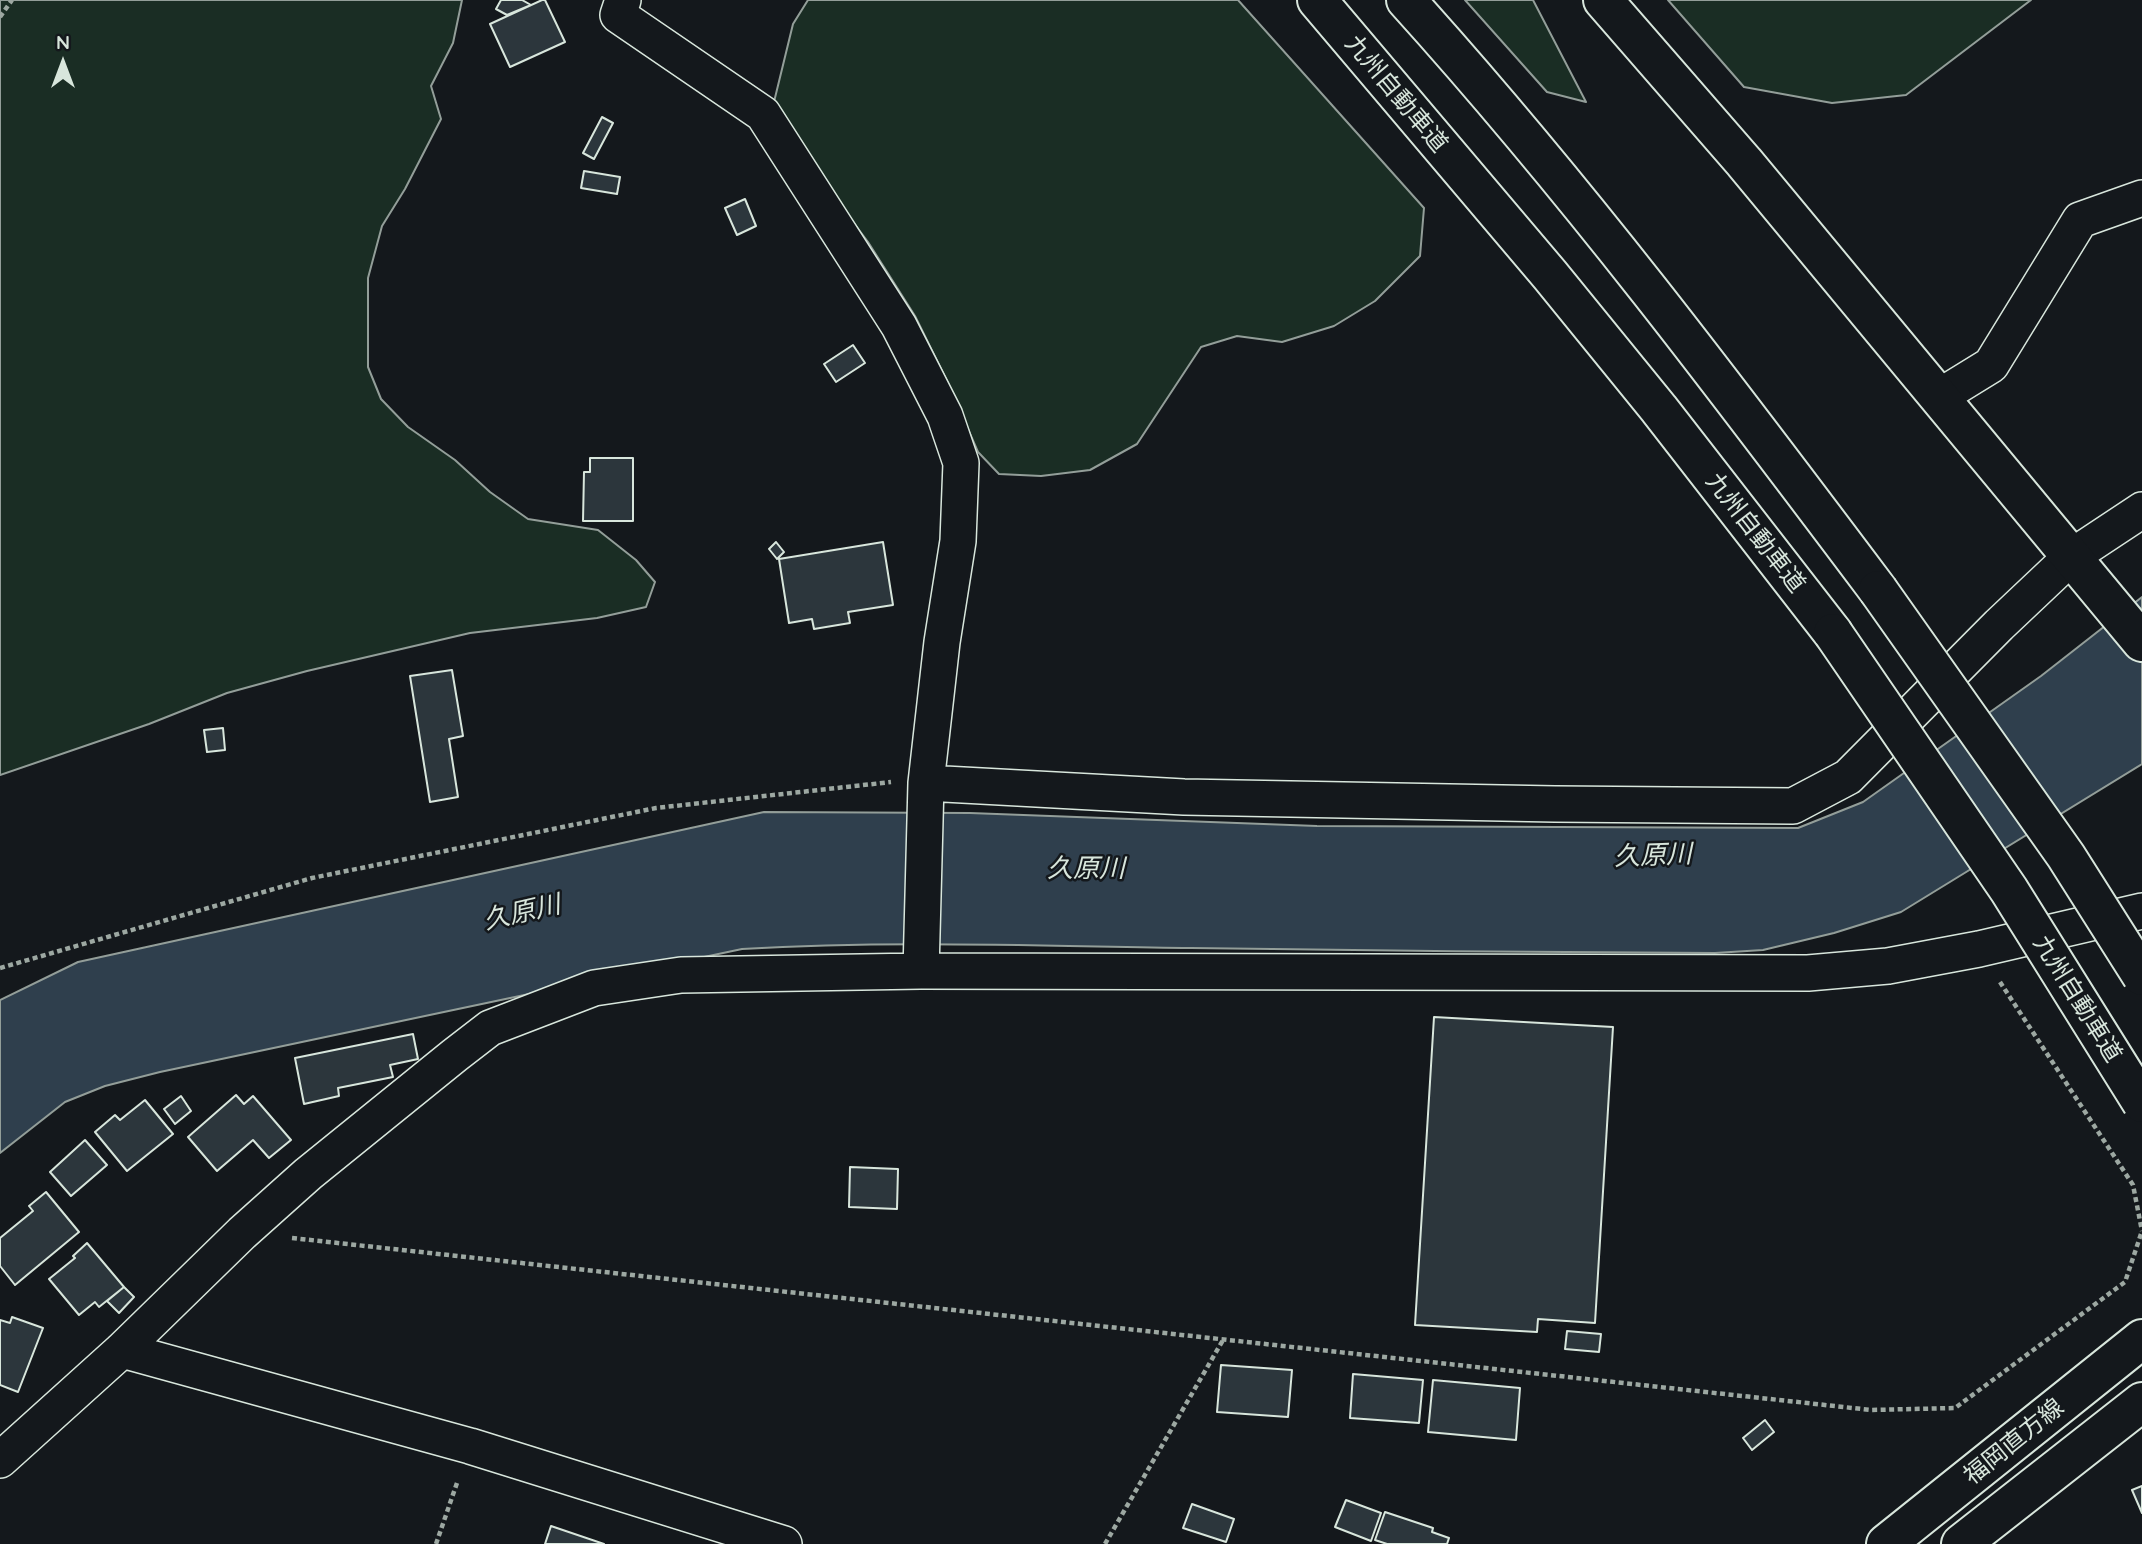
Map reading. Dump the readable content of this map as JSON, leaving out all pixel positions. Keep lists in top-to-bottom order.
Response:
{
  "streets": {
    "main road": ["九州自動車道", "福岡直方線"]
  },
  "water": ["久原川"],
  "north": "top"
}
